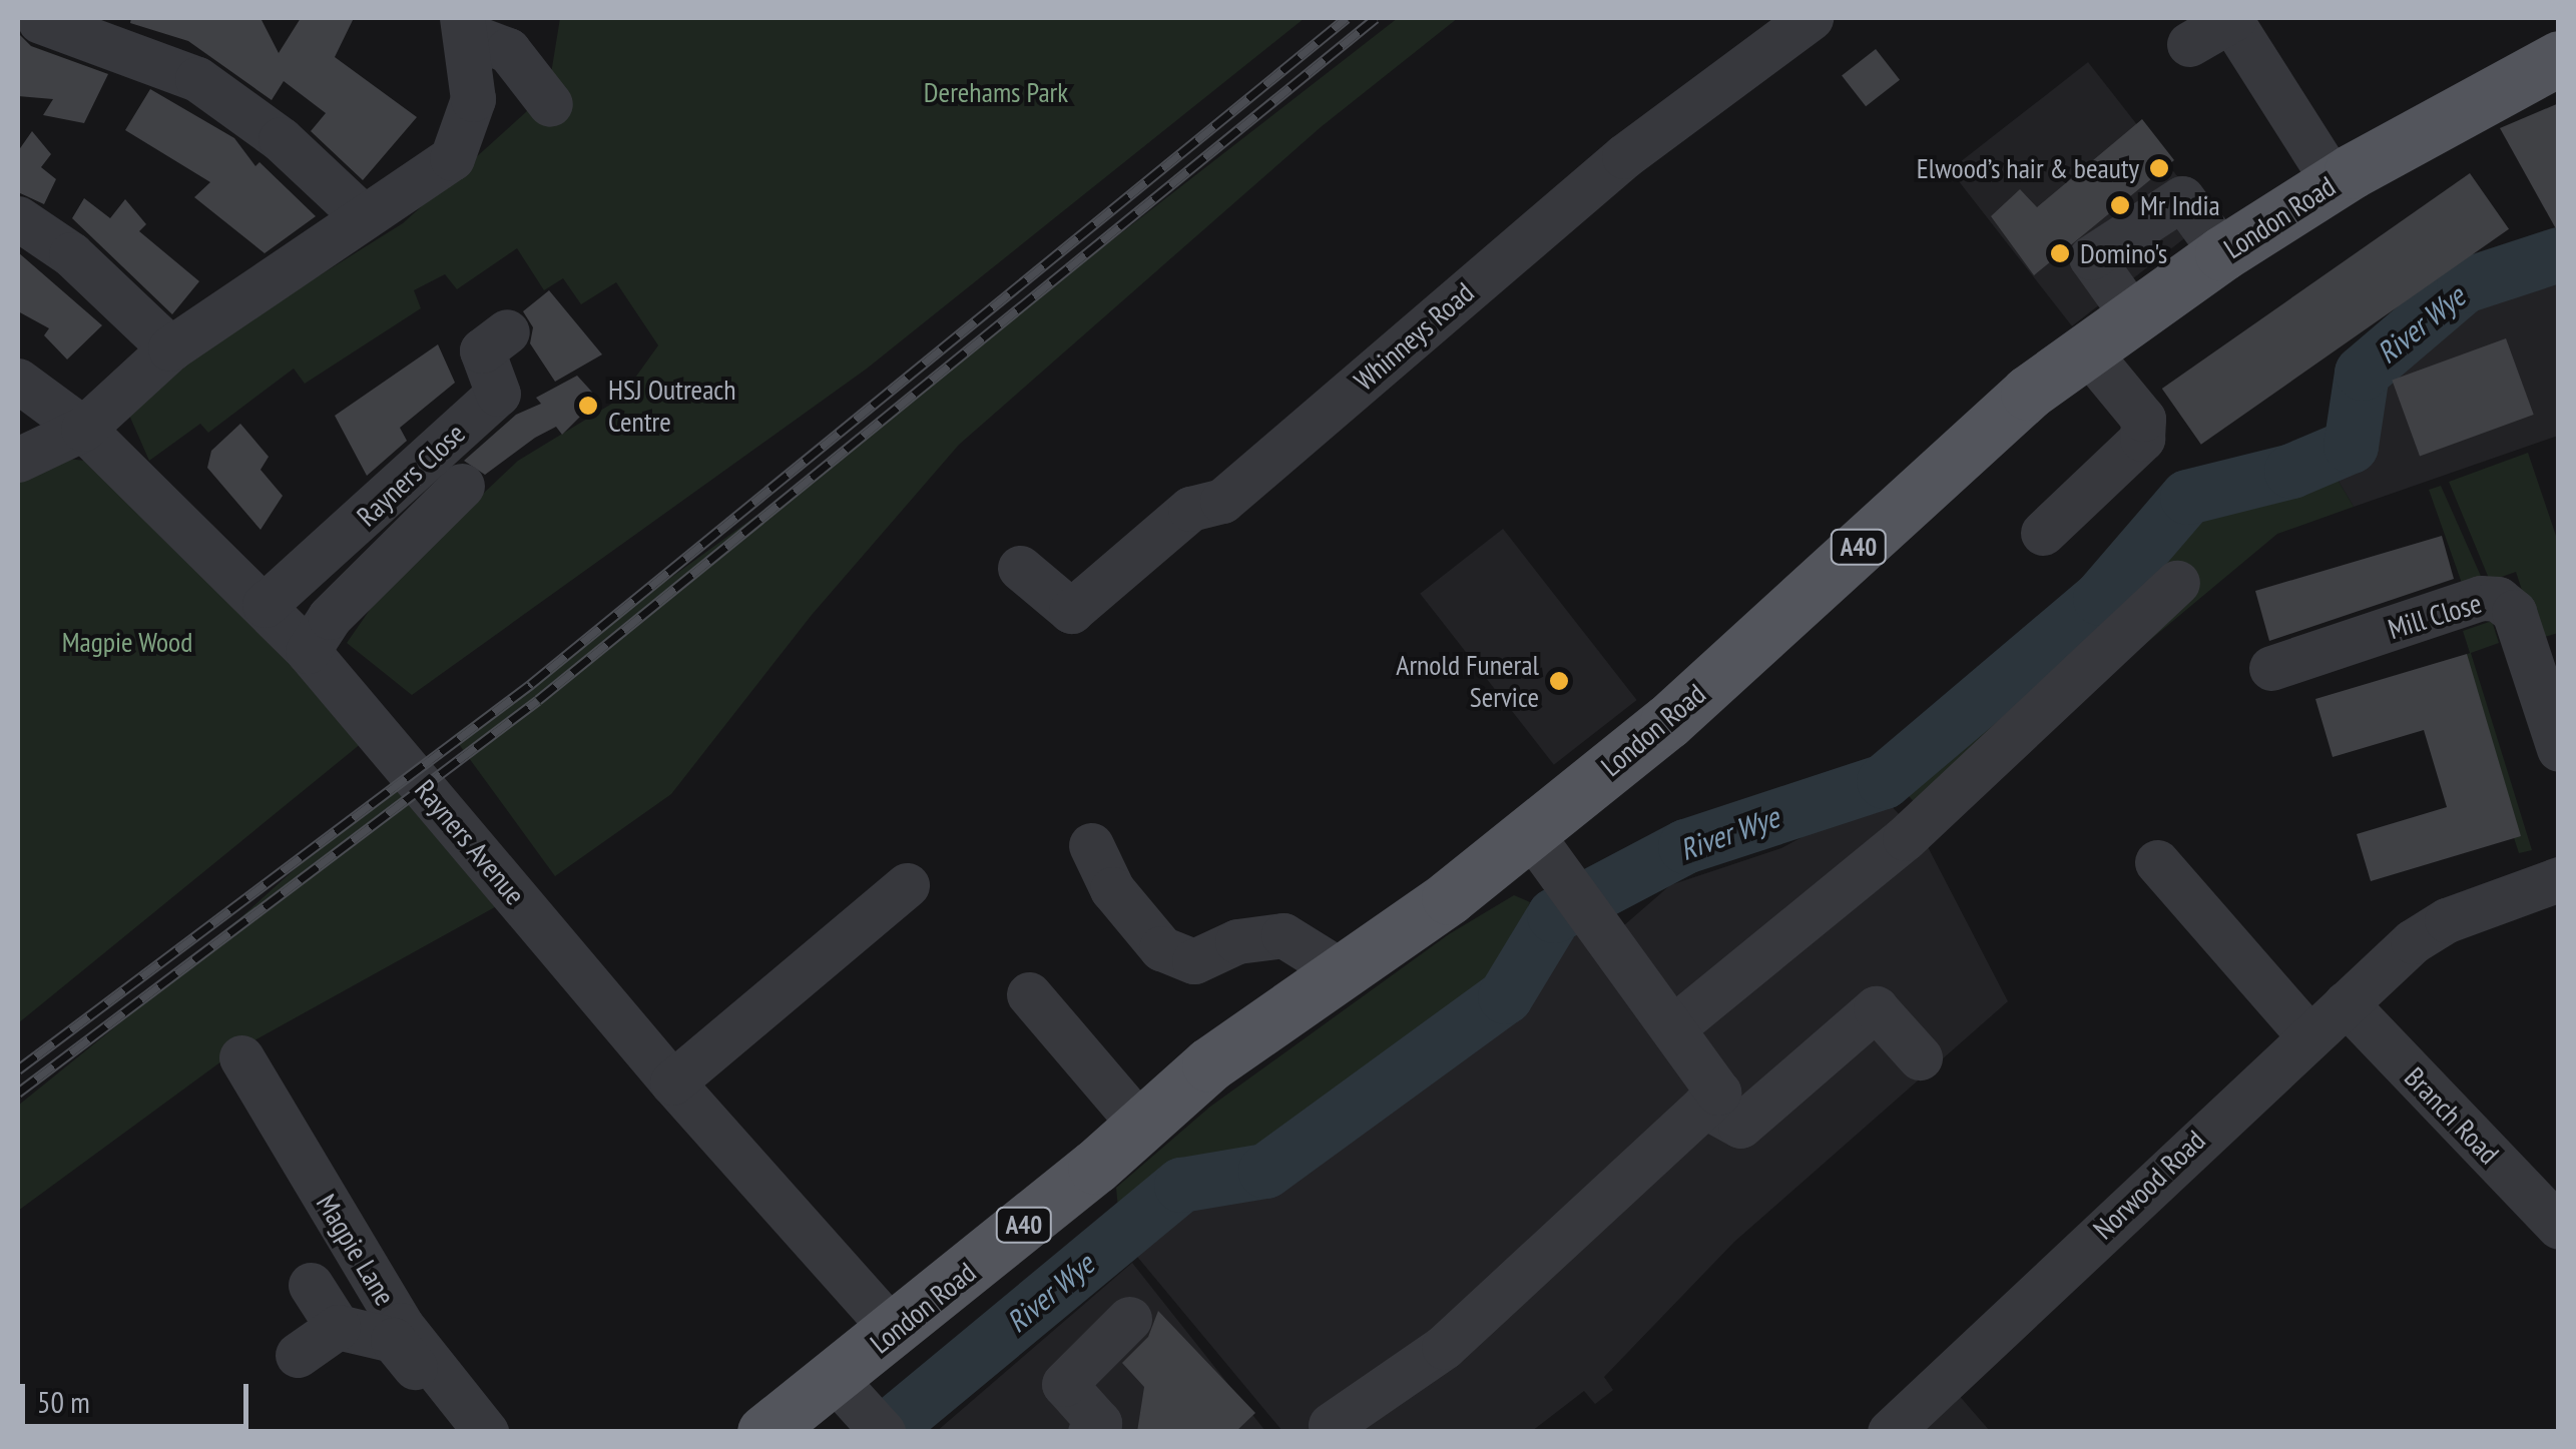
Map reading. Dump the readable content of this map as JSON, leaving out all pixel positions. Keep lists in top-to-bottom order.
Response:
{
  "streets": {
    "main road": ["London Road", "A40"],
    "street": [
      "Whinneys Road",
      "Rayners Close",
      "Mill Close",
      "Rayners Avenue",
      "Branch Road",
      "Norwood Road",
      "Magpie Lane"
    ]
  },
  "crossings": [
    ["London Road", "Rayners Avenue"],
    ["Rayners Close", "Rayners Avenue"],
    ["Branch Road", "Norwood Road"]
  ],
  "water": ["River Wye"],
  "parks": ["Derehams Park", "Magpie Wood"],
  "places": [
    "Elwood’s hair & beauty",
    "Mr India",
    "Domino's",
    "HSJ Outreach Centre",
    "Arnold Funeral Service"
  ],
  "scale_bar": "50 m"
}
